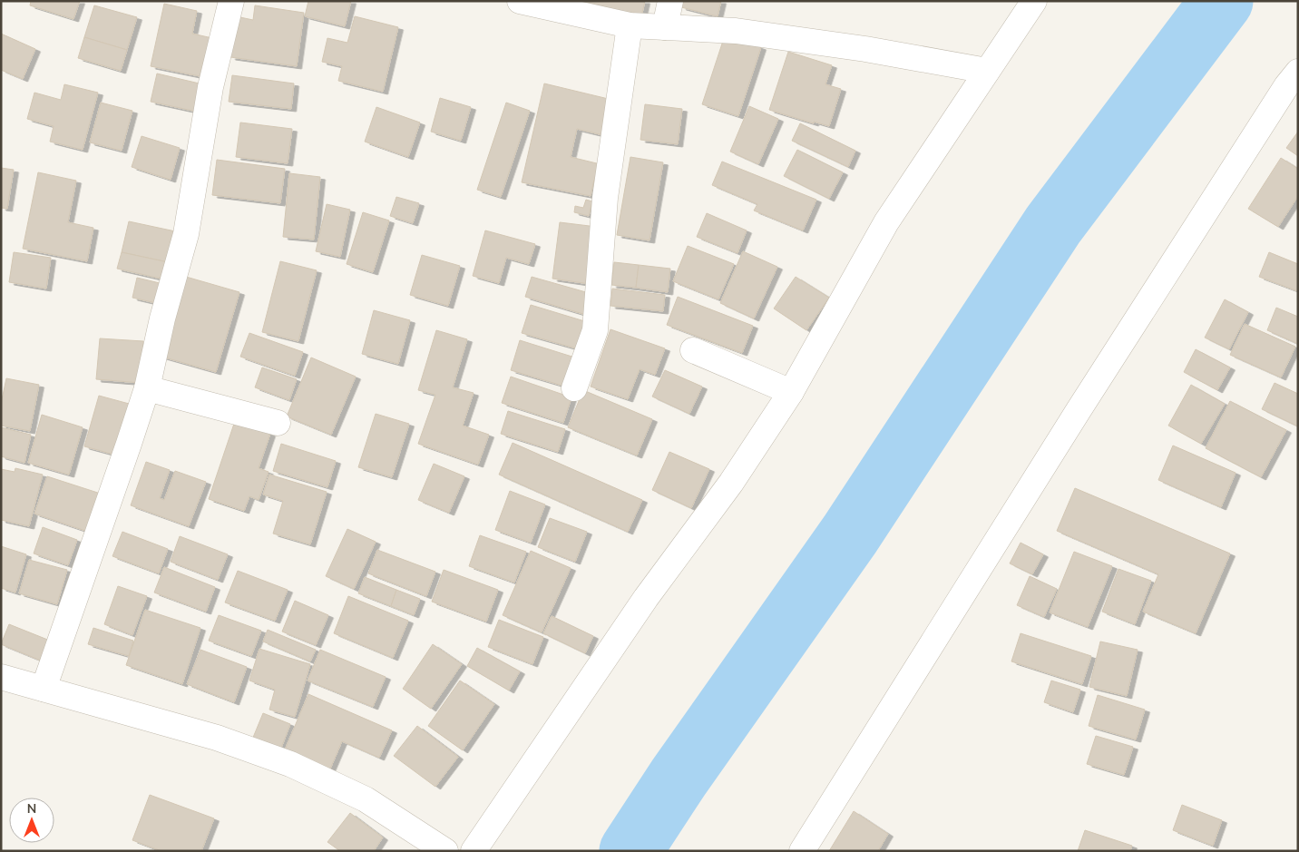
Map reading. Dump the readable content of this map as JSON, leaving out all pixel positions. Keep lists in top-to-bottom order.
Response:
{
  "north": "top"
}
